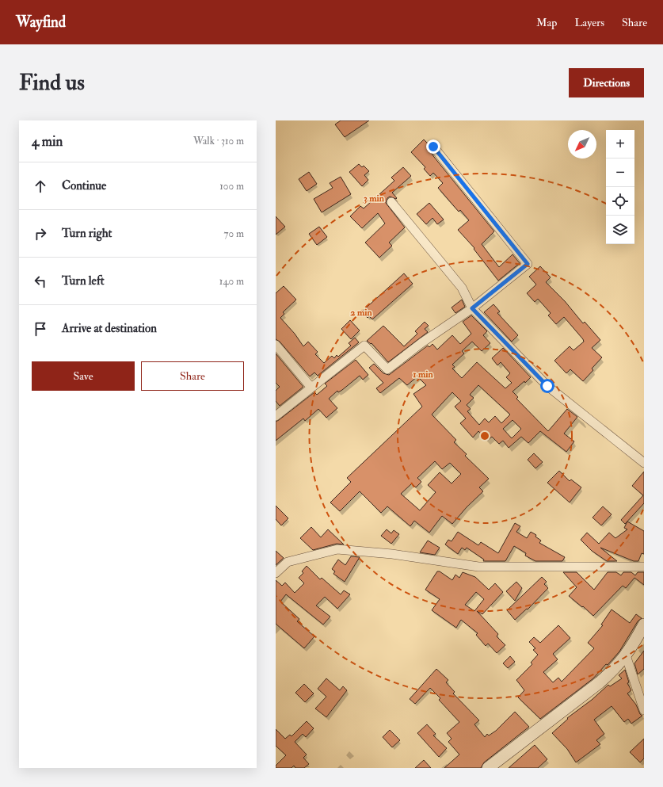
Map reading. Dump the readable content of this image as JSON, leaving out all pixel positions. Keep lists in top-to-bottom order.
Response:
{
  "north": "bottom left",
  "page": {
    "header": "Wayfind",
    "nav": ["Map", "Layers", "Share"],
    "buttons": [
      "Directions",
      ["Save", "Share"]
    ],
    "title": "Find us",
    "heading": ["4 min", "Walk · 310 m"],
    "map_buttons": ["+", "−"],
    "list": [
      ["Continue", "100 m"],
      ["Turn right", "70 m"],
      ["Turn left", "140 m"],
      "Arrive at destination"
    ]
  },
  "rings": ["3 min", "2 min", "1 min"]
}
